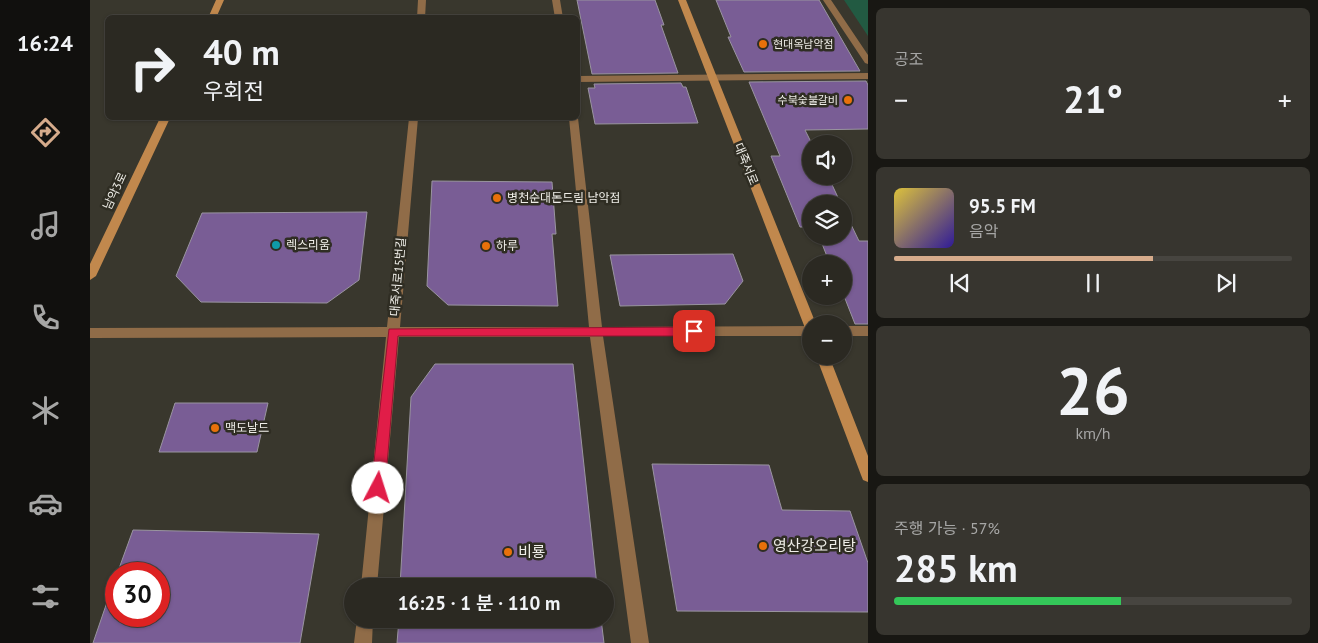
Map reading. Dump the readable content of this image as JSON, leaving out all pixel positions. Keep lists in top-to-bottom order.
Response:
{
  "streets": {
    "street": ["대죽서로", "남악3로", "대죽서로15번길"]
  },
  "places": [
    "현대옥남악점",
    "수북숯불갈비",
    "병천순대돈드림 남악점",
    "렉스리움",
    "하루",
    "맥도날드",
    "영산강오리탕",
    "비룡"
  ],
  "page": {
    "tabs": "16:24",
    "tile": [
      "공조",
      ["26", "km/h"],
      ["주행 가능 · 57%", "285 km"]
    ],
    "turn": ["40 m", "우회전"],
    "heat": ["−", "21°", "+"],
    "map_buttons": ["+", "−"],
    "song": ["95.5 FM", "음악"],
    "limit": "30",
    "trip": "16:25 · 1 분 · 110 m"
  }
}
